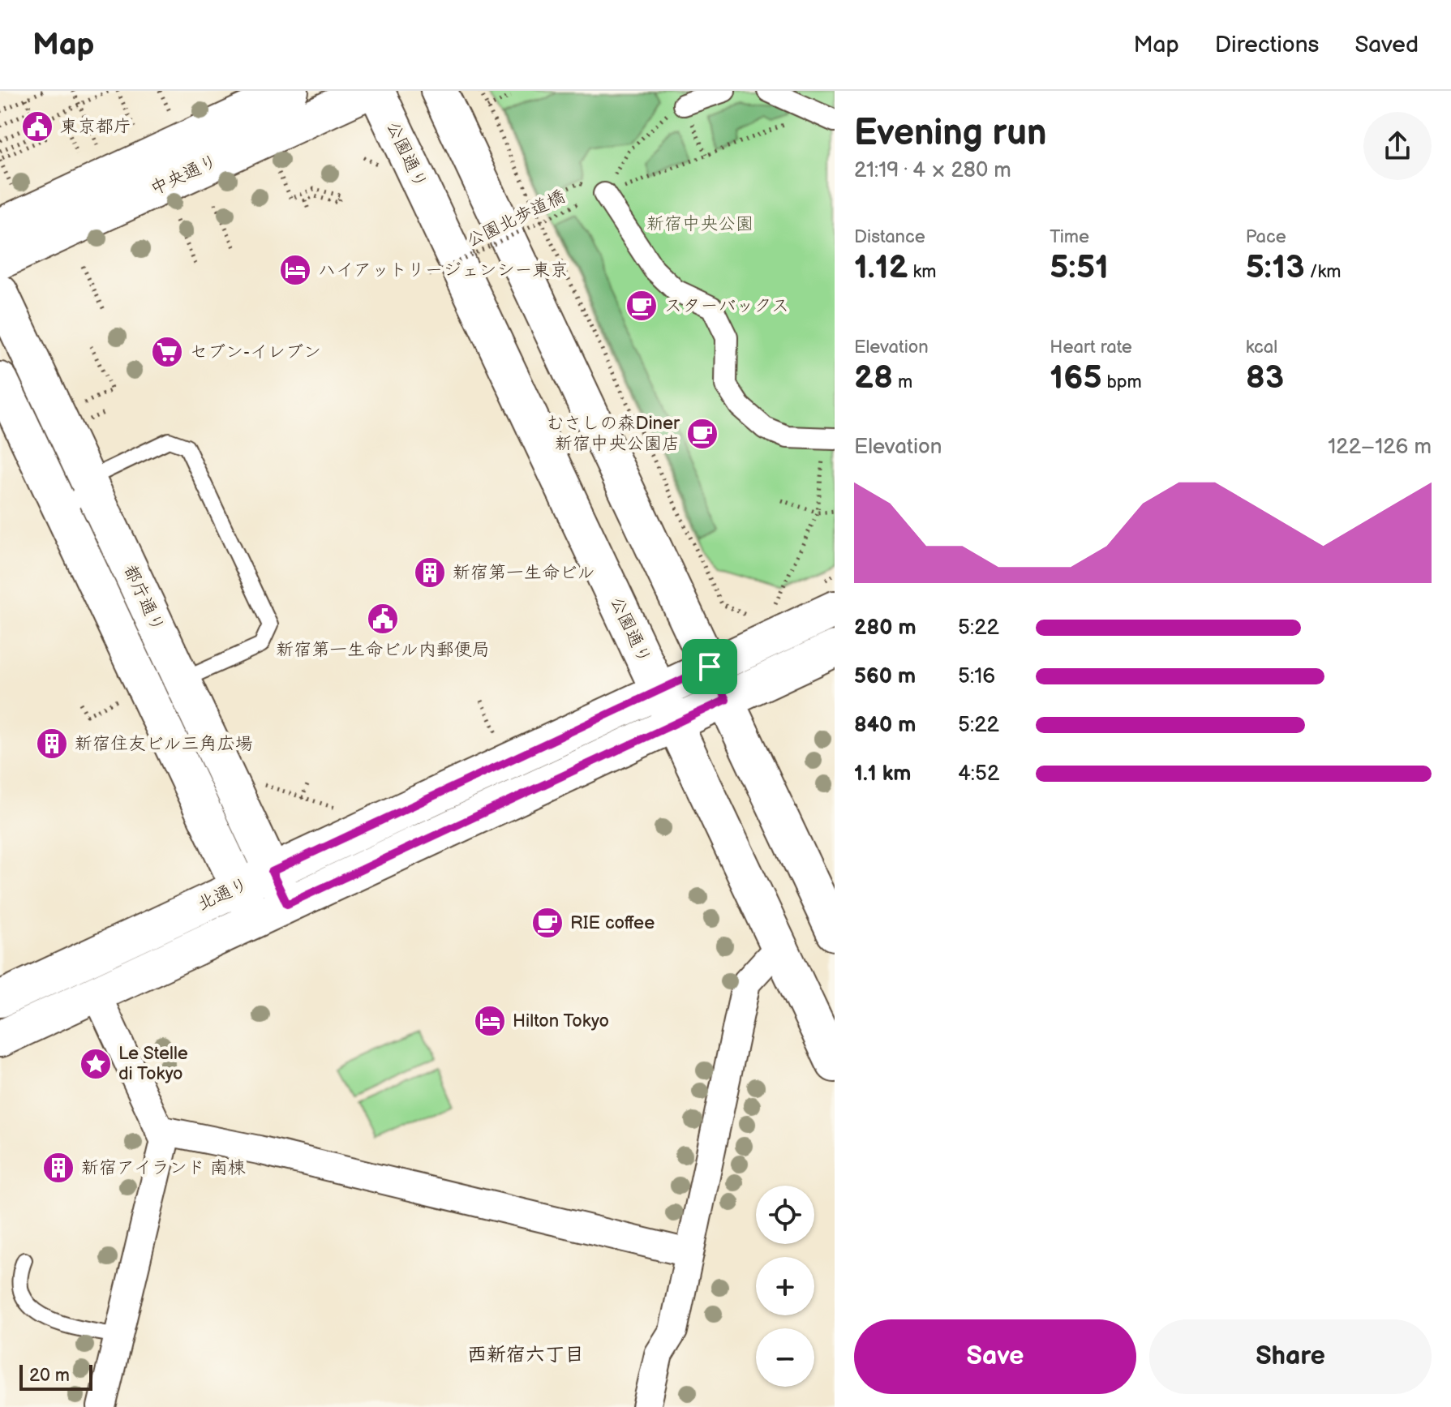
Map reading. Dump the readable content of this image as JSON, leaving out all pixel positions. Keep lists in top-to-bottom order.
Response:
{
  "streets": {
    "main road": [
      "公園通り",
      "中央通り",
      "都庁通り",
      "北通り"
    ],
    "path": ["公園北歩道橋"]
  },
  "crossings": [
    ["公園通り", "北通り"],
    ["都庁通り", "北通り"]
  ],
  "districts": ["西新宿六丁目"],
  "parks": ["新宿中央公園"],
  "places": {
    "public building": ["東京都庁", "新宿第一生命ビル内郵便局"],
    "hotel": ["ハイアットリージェンシー東京", "Hilton Tokyo"],
    "cafe": ["スターバックス", "むさしの森Diner 新宿中央公園店", "RIE coffee"],
    "supermarket": ["セブン-イレブン"],
    "building": ["新宿第一生命ビル", "新宿住友ビル三角広場", "新宿アイランド 南棟"],
    "place": ["Le Stelle di Tokyo"]
  },
  "scale_bar": "20 m",
  "page": {
    "header": "Map",
    "nav": ["Map", "Directions", "Saved"],
    "heading": ["Evening run", "21:19 · 4 × 280 m"],
    "stats": [
      ["Distance", "1.12 km"],
      ["Time", "5:51"],
      ["Pace", "5:13 /km"],
      ["Elevation", "28 m"],
      ["Heart rate", "165 bpm"],
      ["kcal", "83"]
    ],
    "chart": ["Elevation", "122–126 m"],
    "list": [
      {
        "name": "280 m",
        "note": "5:22"
      },
      {
        "name": "560 m",
        "note": "5:16"
      },
      {
        "name": "840 m",
        "note": "5:22"
      },
      {
        "name": "1.1 km",
        "note": "4:52"
      }
    ],
    "map_buttons": ["+", "−"],
    "buttons": ["Save", "Share"],
    "scale": "20 m"
  }
}
